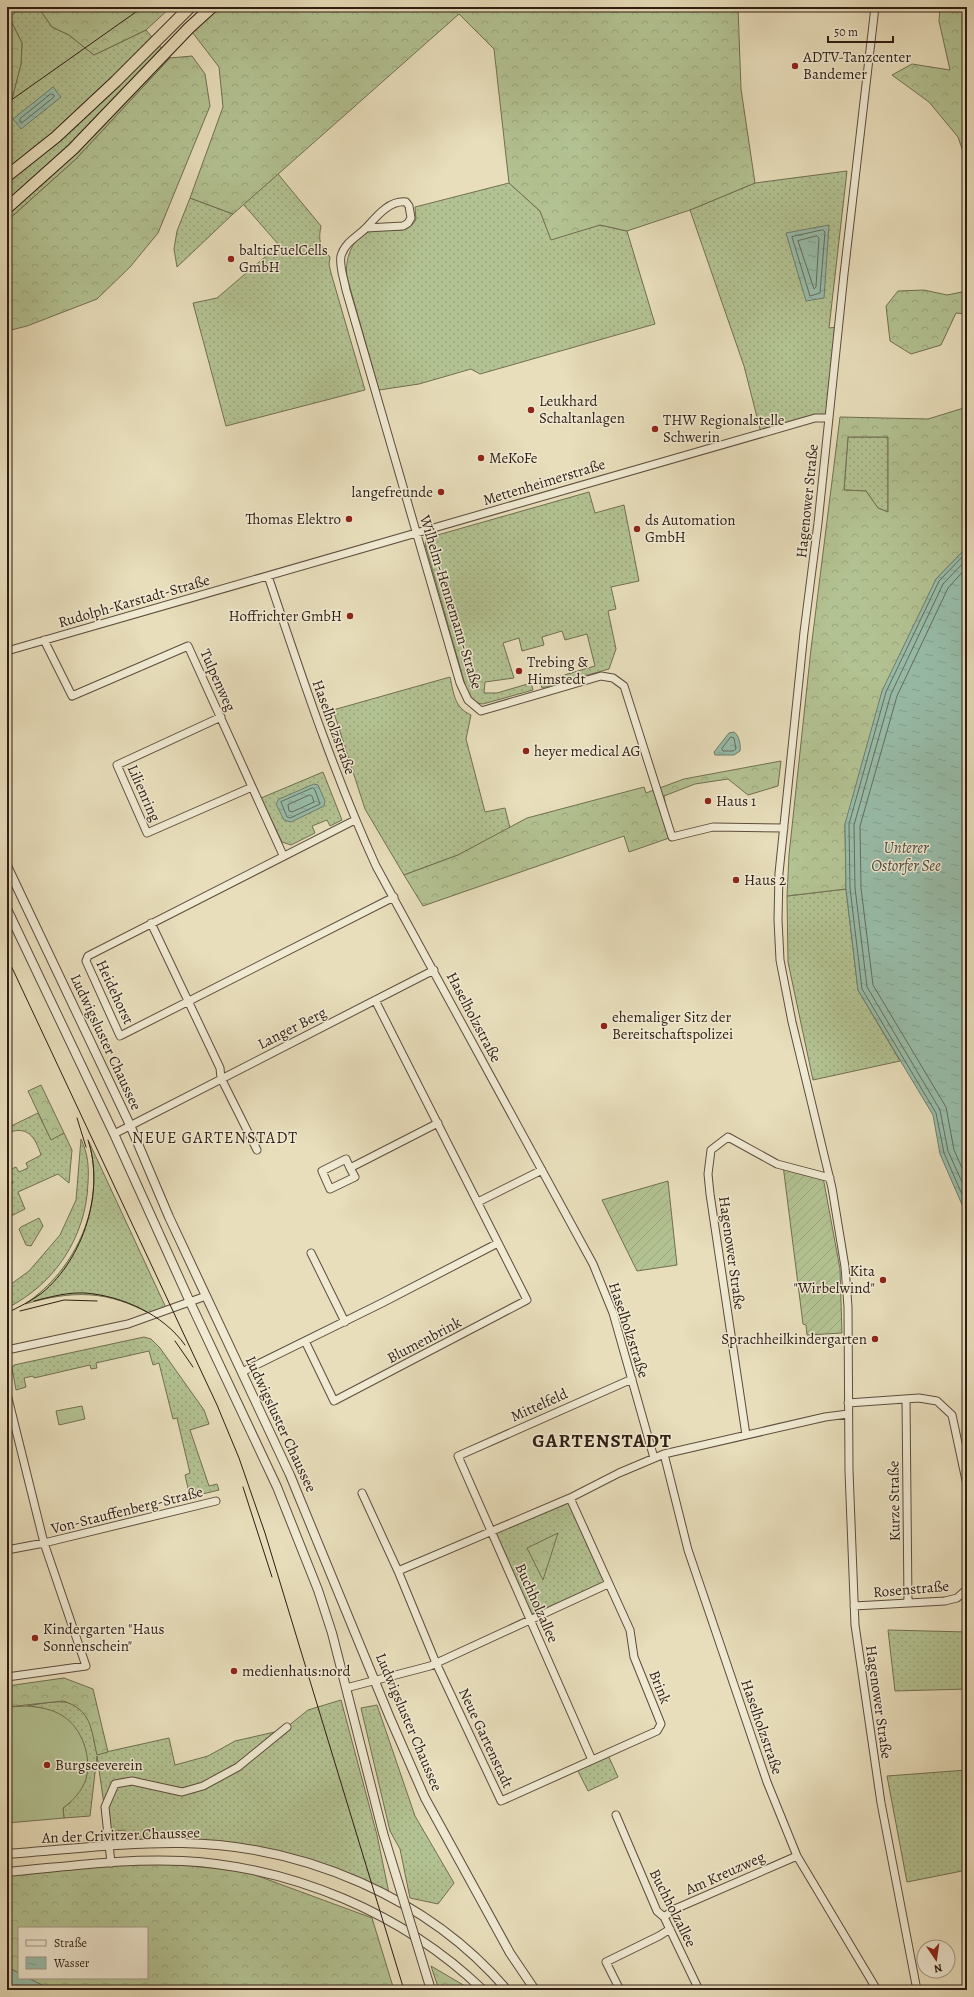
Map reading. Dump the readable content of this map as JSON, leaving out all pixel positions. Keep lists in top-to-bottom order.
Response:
{
  "streets": {
    "street": [
      "Mettenheimerstraße",
      "Hagenower Straße",
      "Rudolph-Karstadt-Straße",
      "Wilhelm-Hennemann-Straße",
      "Tulpenweg",
      "Haselholzstraße",
      "Lilienring",
      "Heidehorst",
      "Langer Berg",
      "Ludwigsluster Chaussee",
      "Blumenbrink",
      "Mittelfeld",
      "Kurze Straße",
      "Von-Stauffenberg-Straße",
      "Rosenstraße",
      "Buchholzallee",
      "Brink",
      "Neue Gartenstadt",
      "An der Crivitzer Chaussee",
      "Am Kreuzweg"
    ]
  },
  "crossings": [
    ["Mettenheimerstraße", "Hagenower Straße"],
    ["Mettenheimerstraße", "Rudolph-Karstadt-Straße"],
    ["Mettenheimerstraße", "Wilhelm-Hennemann-Straße"],
    ["Mettenheimerstraße", "Haselholzstraße"],
    ["Hagenower Straße", "Wilhelm-Hennemann-Straße"],
    ["Hagenower Straße", "Rosenstraße"],
    ["Rudolph-Karstadt-Straße", "Tulpenweg"],
    ["Rudolph-Karstadt-Straße", "Haselholzstraße"],
    ["Tulpenweg", "Lilienring"],
    ["Tulpenweg", "Heidehorst"],
    ["Haselholzstraße", "Heidehorst"],
    ["Haselholzstraße", "Langer Berg"],
    ["Haselholzstraße", "Mittelfeld"],
    ["Haselholzstraße", "Am Kreuzweg"],
    ["Langer Berg", "Ludwigsluster Chaussee"],
    ["Mittelfeld", "Buchholzallee"],
    ["Kurze Straße", "Rosenstraße"],
    ["Buchholzallee", "Brink"],
    ["Buchholzallee", "Neue Gartenstadt"],
    ["Buchholzallee", "Am Kreuzweg"],
    ["Brink", "Neue Gartenstadt"]
  ],
  "districts": ["NEUE GARTENSTADT", "GARTENSTADT"],
  "water": ["Unterer Ostorfer See"],
  "places": [
    "ADTV-Tanzcenter Bandemer",
    "balticFuelCells GmbH",
    "Leukhard Schaltanlagen",
    "THW Regionalstelle Schwerin",
    "MeKoFe",
    "langefreunde",
    "Thomas Elektro",
    "ds Automation GmbH",
    "Hoffrichter GmbH",
    "Trebing & Himstedt",
    "heyer medical AG",
    "Haus 1",
    "Haus 2",
    "ehemaliger Sitz der Bereitschaftspolizei",
    "Kita \"Wirbelwind\"",
    "Sprachheilkindergarten",
    "Kindergarten \"Haus Sonnenschein\"",
    "medienhaus:nord",
    "Burgseeverein"
  ],
  "legend": ["Straße", "Wasser"],
  "scale_bar": "50 m",
  "north": "bottom"
}
